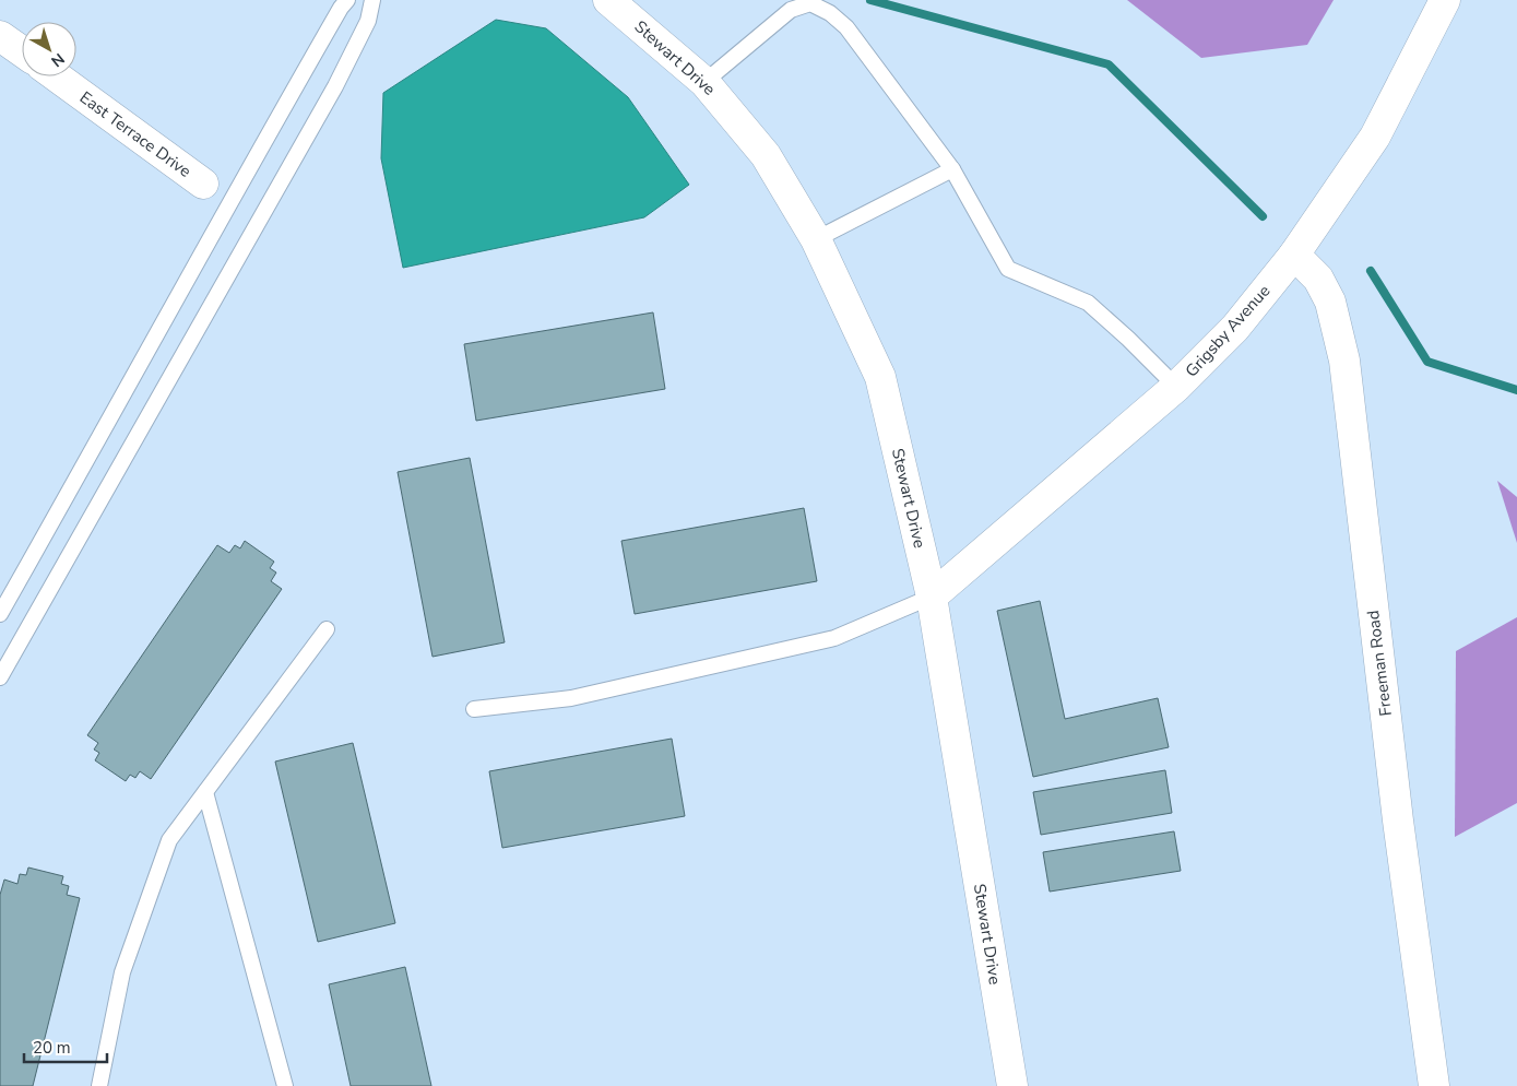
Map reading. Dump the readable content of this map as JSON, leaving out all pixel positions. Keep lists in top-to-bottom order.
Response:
{
  "streets": {
    "street": [
      "Stewart Drive",
      "East Terrace Drive",
      "Grigsby Avenue",
      "Freeman Road"
    ]
  },
  "crossings": [
    ["Stewart Drive", "Grigsby Avenue"],
    ["Grigsby Avenue", "Freeman Road"]
  ],
  "scale_bar": "20 m",
  "north": "bottom right"
}
